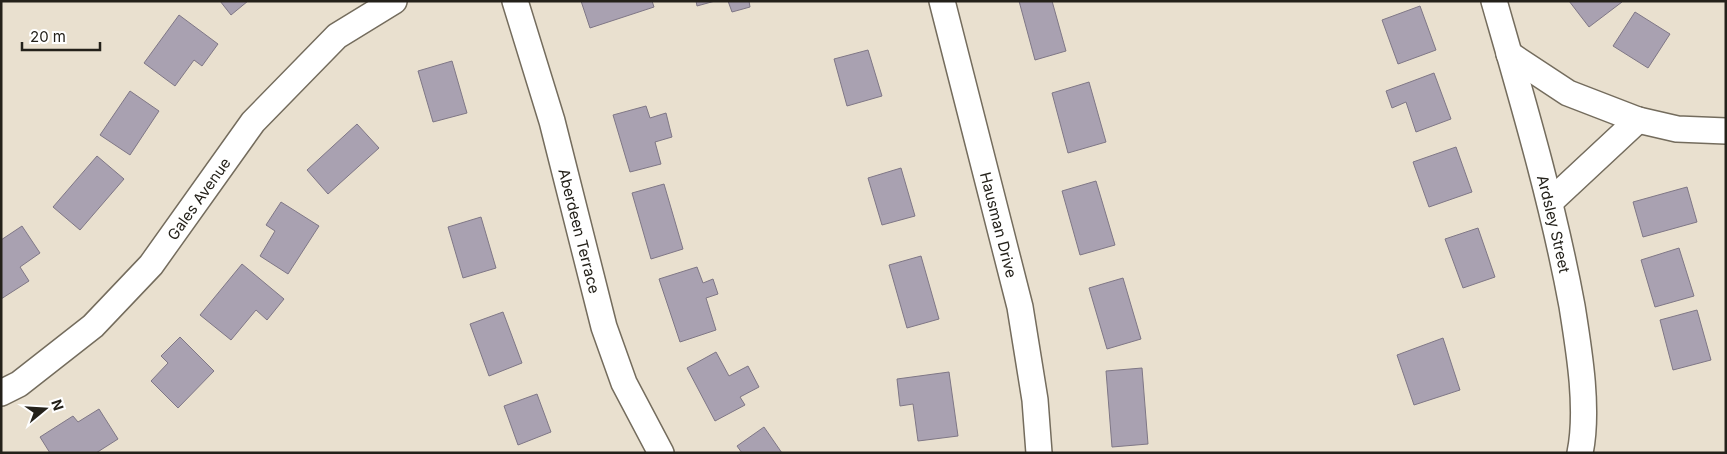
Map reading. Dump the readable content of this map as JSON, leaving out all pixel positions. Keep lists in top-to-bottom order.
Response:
{
  "streets": {
    "street": [
      "Gales Avenue",
      "Ardsley Street",
      "Hausman Drive",
      "Aberdeen Terrace"
    ]
  },
  "scale_bar": "20 m",
  "north": "right"
}
